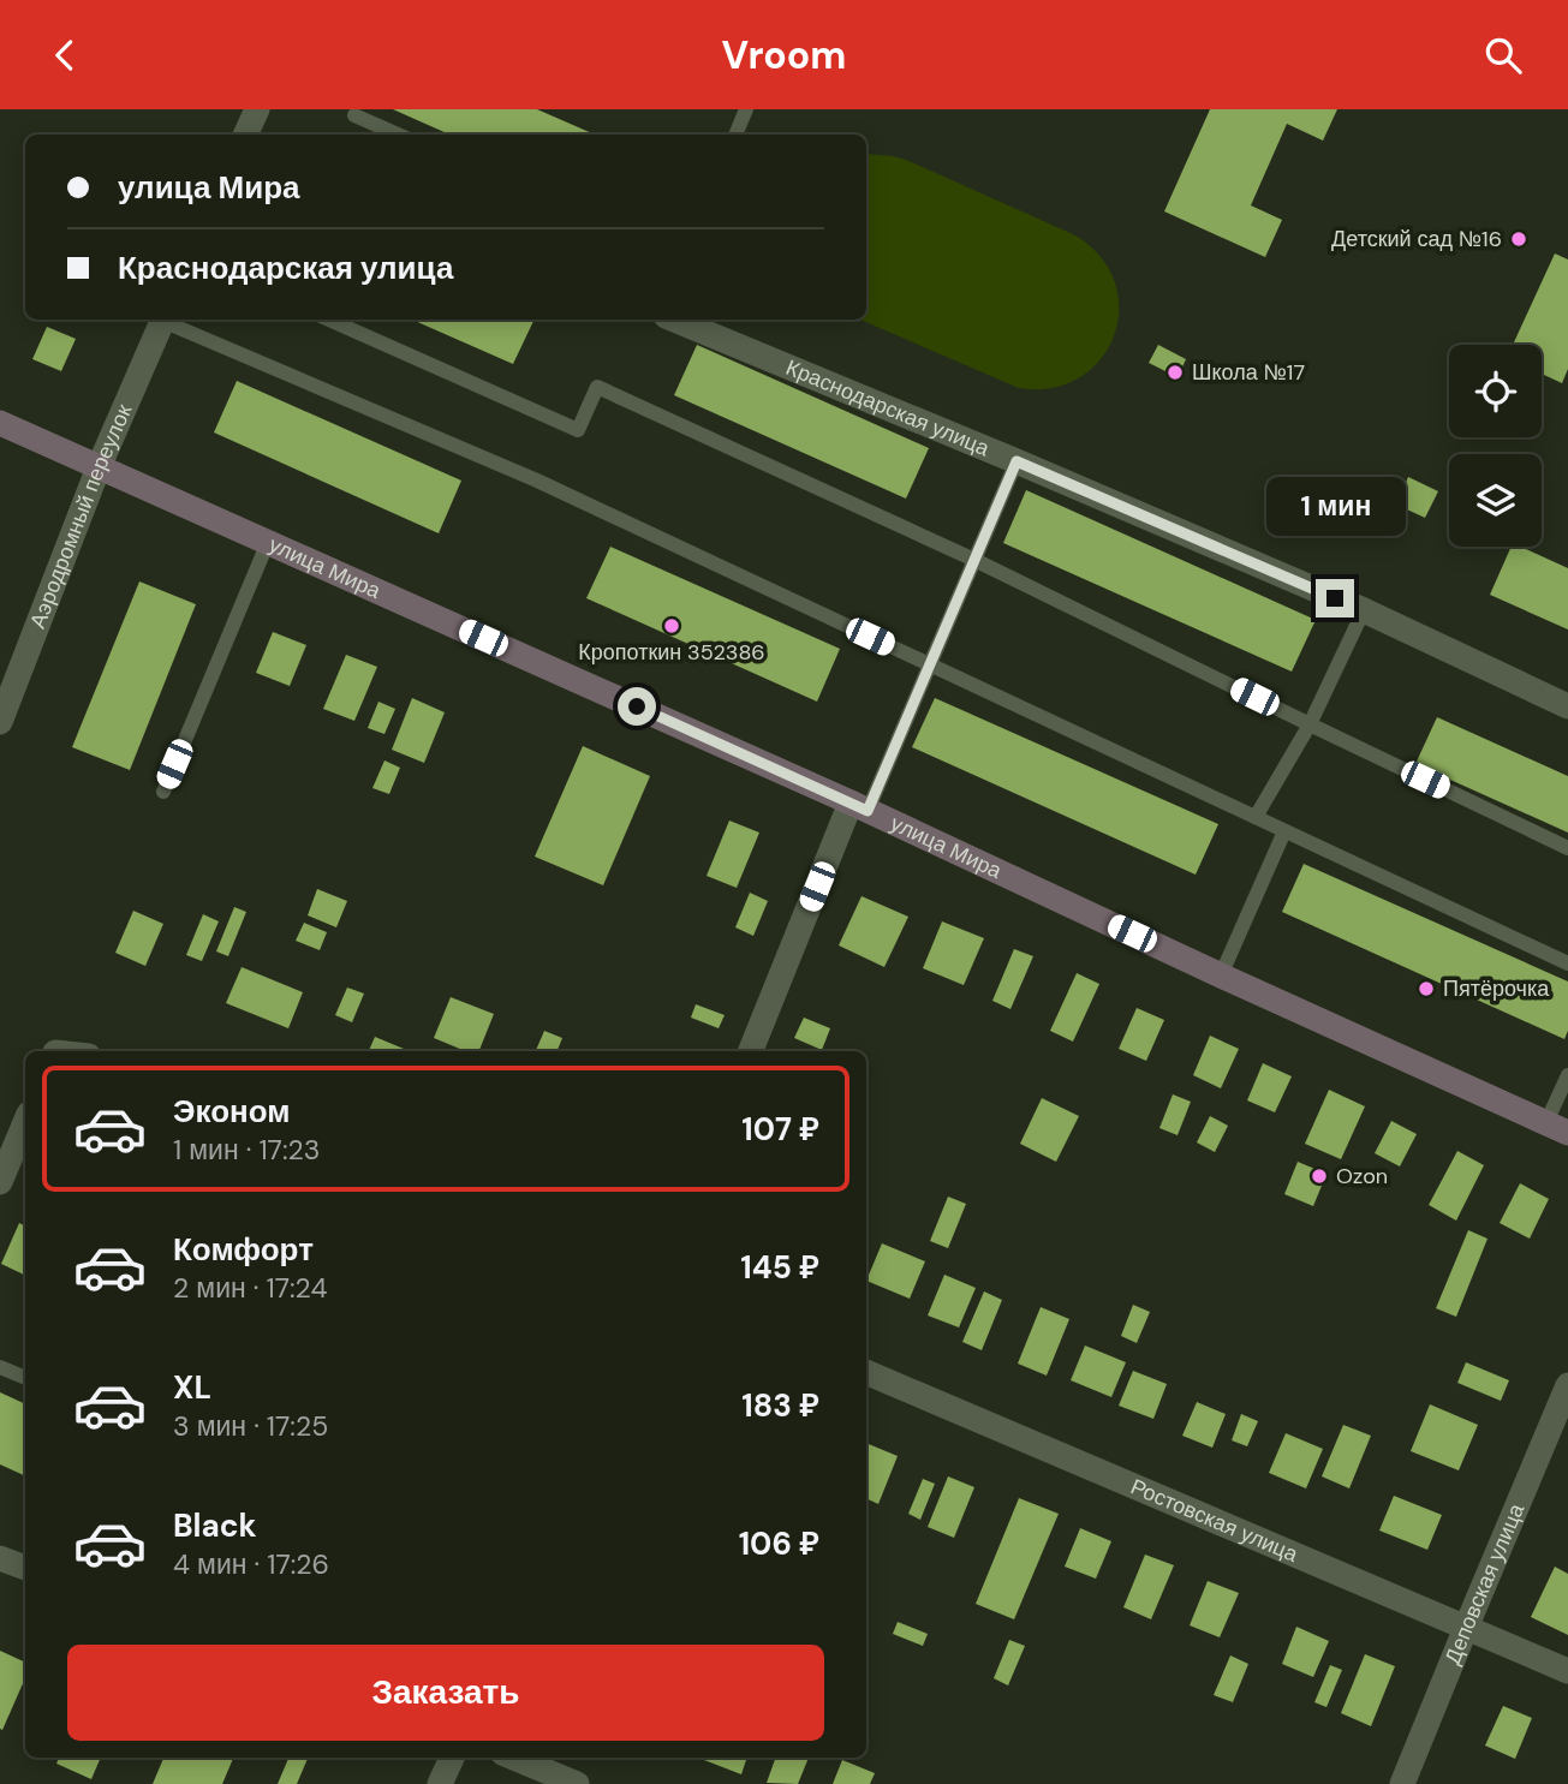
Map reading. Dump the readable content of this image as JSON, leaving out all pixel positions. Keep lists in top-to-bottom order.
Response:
{
  "streets": {
    "main road": ["улица Мира"],
    "street": [
      "Краснодарская улица",
      "Аэродромный переулок",
      "Ростовская улица",
      "Деповская улица"
    ]
  },
  "crossings": [
    ["Аэродромный переулок", "улица Мира"],
    ["Ростовская улица", "Деповская улица"]
  ],
  "places": [
    "Детский сад №16",
    "Школа №17",
    "Кропоткин 352386",
    "Пятёрочка",
    "Ozon"
  ],
  "page": {
    "header": "Vroom",
    "banner": ["улица Мира", "Краснодарская улица"],
    "bubble": "1 мин",
    "list": [
      {
        "name": "Эконом",
        "note": "1 мин · 17:23",
        "value": "107 ₽"
      },
      {
        "name": "Комфорт",
        "note": "2 мин · 17:24",
        "value": "145 ₽"
      },
      {
        "name": "XL",
        "note": "3 мин · 17:25",
        "value": "183 ₽"
      },
      {
        "name": "Black",
        "note": "4 мин · 17:26",
        "value": "106 ₽"
      }
    ],
    "buttons": "Заказать"
  }
}
